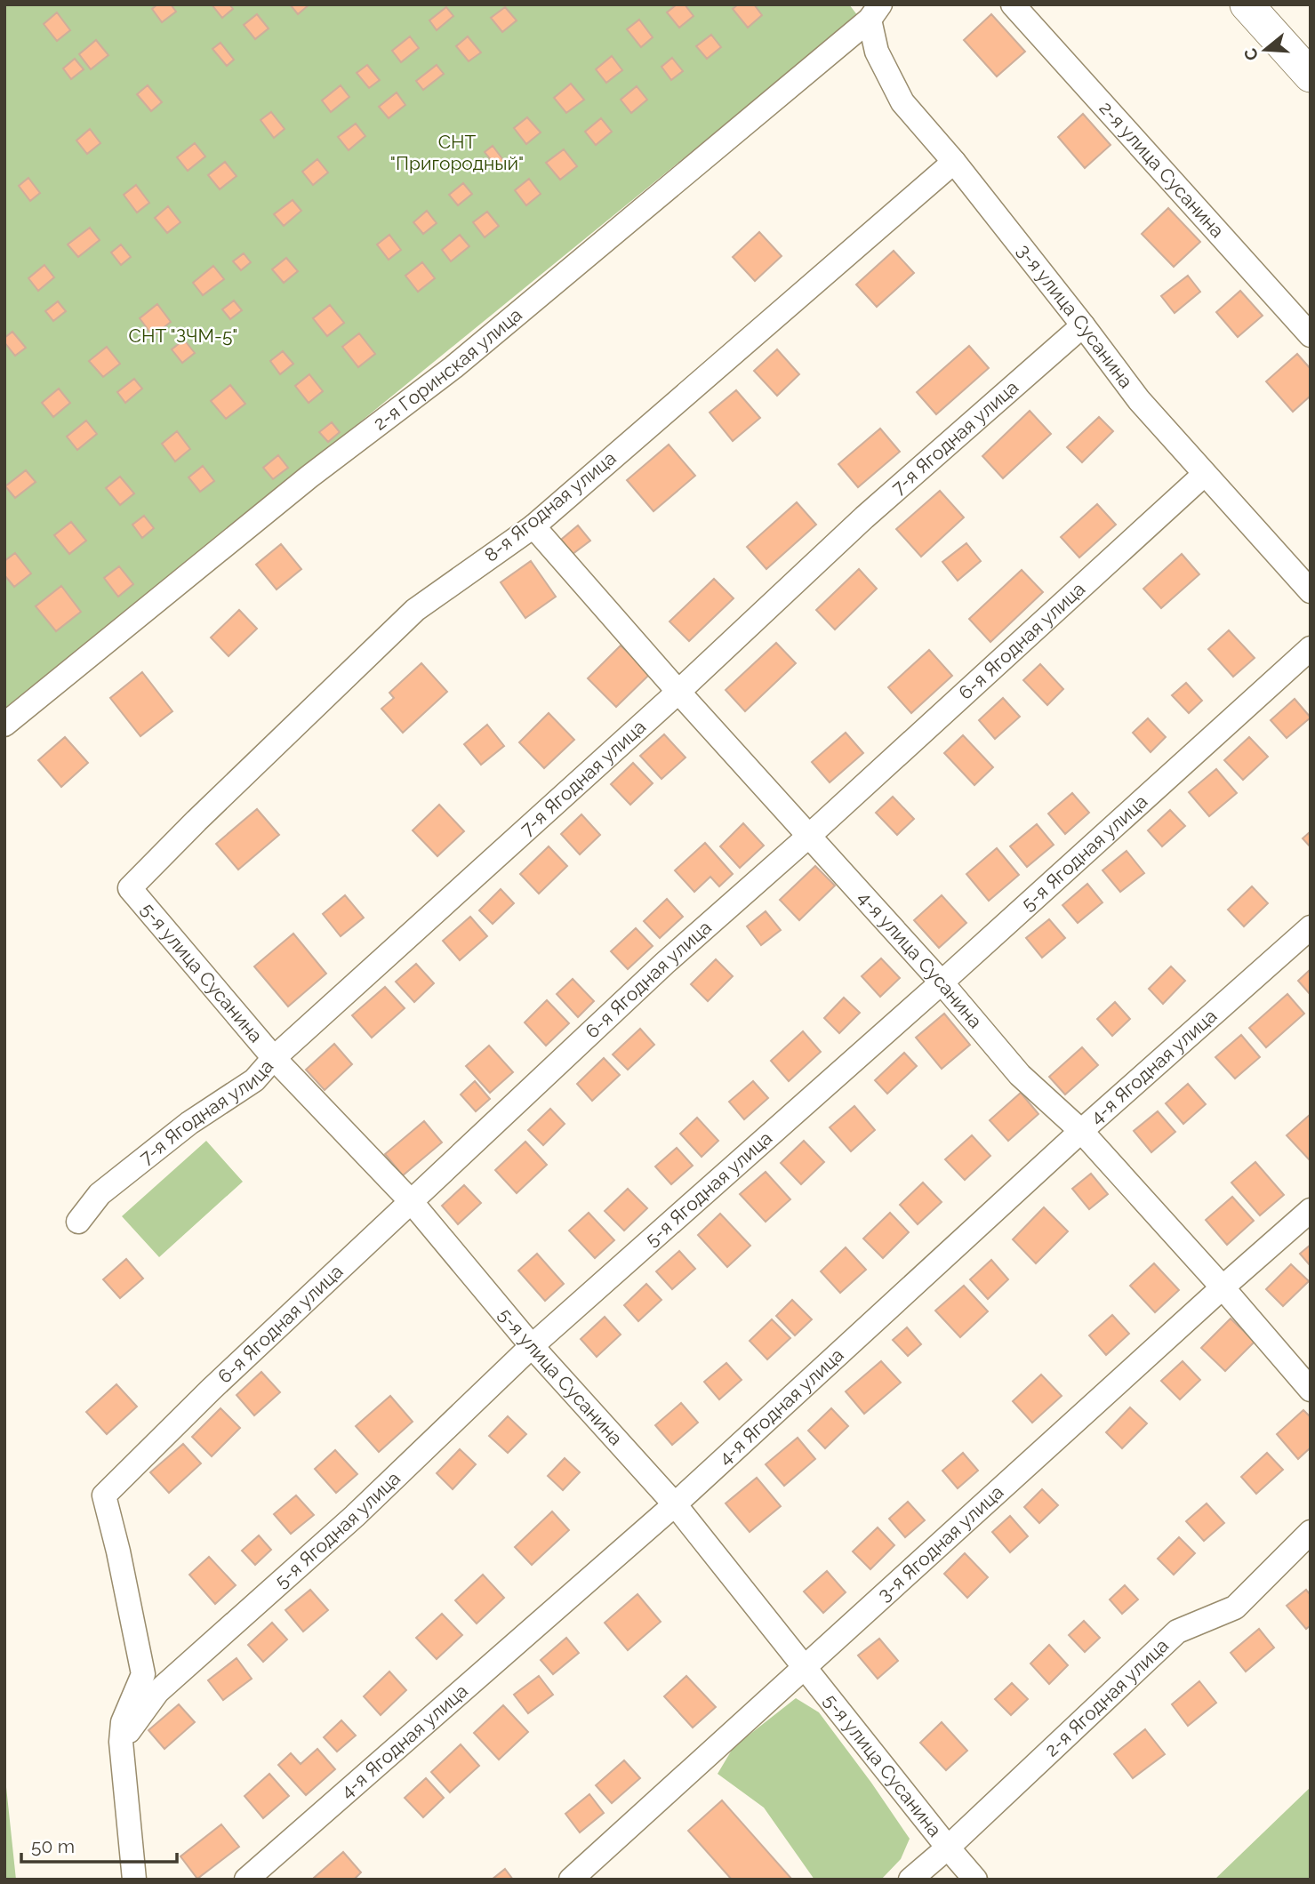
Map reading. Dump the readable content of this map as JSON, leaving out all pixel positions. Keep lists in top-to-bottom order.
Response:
{
  "streets": {
    "street": [
      "2-я улица Сусанина",
      "3-я улица Сусанина",
      "2-я Горинская улица",
      "7-я Ягодная улица",
      "8-я Ягодная улица",
      "6-я Ягодная улица",
      "5-я Ягодная улица",
      "4-я улица Сусанина",
      "5-я улица Сусанина",
      "4-я Ягодная улица",
      "3-я Ягодная улица",
      "2-я Ягодная улица"
    ]
  },
  "crossings": [
    ["3-я улица Сусанина", "2-я Горинская улица"],
    ["3-я улица Сусанина", "7-я Ягодная улица"],
    ["3-я улица Сусанина", "8-я Ягодная улица"],
    ["3-я улица Сусанина", "6-я Ягодная улица"],
    ["7-я Ягодная улица", "4-я улица Сусанина"],
    ["7-я Ягодная улица", "5-я улица Сусанина"],
    ["8-я Ягодная улица", "4-я улица Сусанина"],
    ["8-я Ягодная улица", "5-я улица Сусанина"],
    ["6-я Ягодная улица", "5-я Ягодная улица"],
    ["6-я Ягодная улица", "4-я улица Сусанина"],
    ["6-я Ягодная улица", "5-я улица Сусанина"],
    ["5-я Ягодная улица", "4-я улица Сусанина"],
    ["5-я Ягодная улица", "5-я улица Сусанина"],
    ["4-я улица Сусанина", "4-я Ягодная улица"],
    ["4-я улица Сусанина", "3-я Ягодная улица"],
    ["5-я улица Сусанина", "4-я Ягодная улица"],
    ["5-я улица Сусанина", "3-я Ягодная улица"],
    ["5-я улица Сусанина", "2-я Ягодная улица"]
  ],
  "parks": ["СНТ \"Пригородный\"", "СНТ \"ЗЧМ-5\""],
  "scale_bar": "50 m",
  "north": "left"
}
